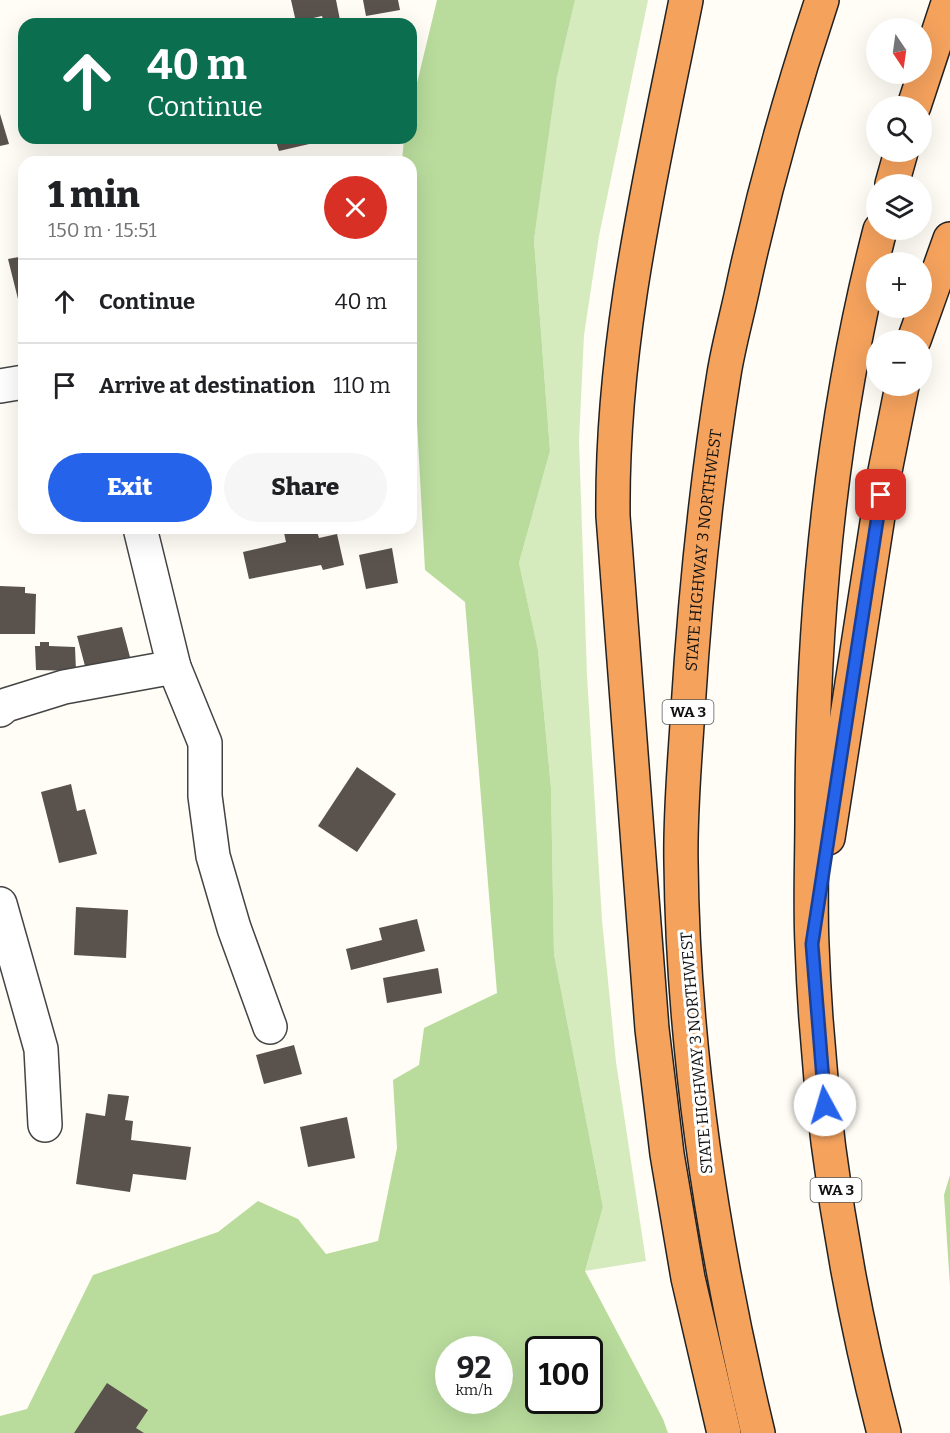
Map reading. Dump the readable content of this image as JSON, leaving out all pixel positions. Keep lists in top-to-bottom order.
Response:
{
  "streets": {
    "highway": ["STATE HIGHWAY 3 NORTHWEST", "WA 3"]
  },
  "north": "bottom",
  "page": {
    "map_buttons": ["+", "−"],
    "turn": ["40 m", "Continue"],
    "heading": ["1 min", "150 m · 15:51"],
    "list": [
      {
        "name": "Continue",
        "value": "40 m"
      },
      {
        "name": "Arrive at destination",
        "value": "110 m"
      }
    ],
    "buttons": ["Exit", "Share"],
    "speed": "92 km/h",
    "limit": "100"
  }
}
